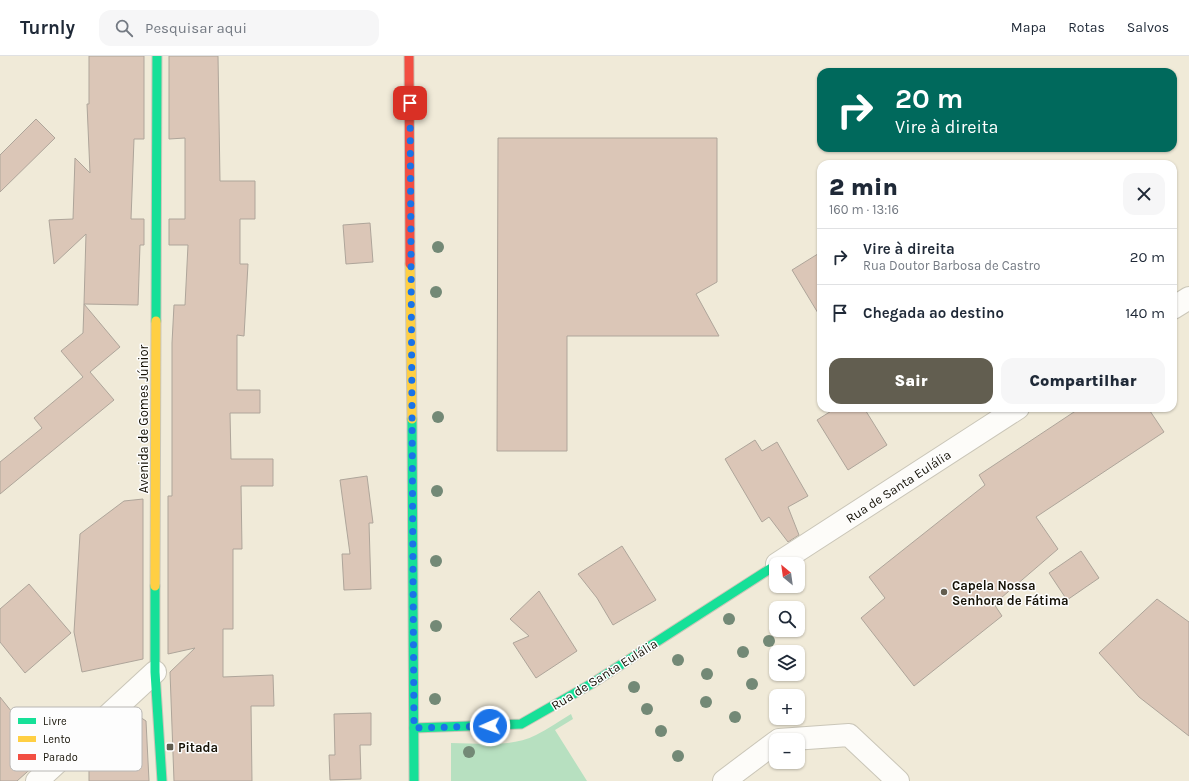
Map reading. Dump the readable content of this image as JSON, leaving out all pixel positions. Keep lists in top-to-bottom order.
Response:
{
  "streets": {
    "street": ["Avenida de Gomes Júnior", "Rua de Santa Eulália"]
  },
  "places": {
    "other": ["Capela Nossa Senhora de Fátima"],
    "transit": ["Pitada"]
  },
  "legend": ["Livre", "Lento", "Parado"],
  "north": "top left",
  "page": {
    "header": "Turnly",
    "search": "Pesquisar aqui",
    "nav": ["Mapa", "Rotas", "Salvos"],
    "turn": ["20 m", "Vire à direita"],
    "heading": ["2 min", "160 m · 13:16"],
    "list": [
      {
        "name": "Vire à direita",
        "note": "Rua Doutor Barbosa de Castro",
        "value": "20 m"
      },
      {
        "name": "Chegada ao destino",
        "value": "140 m"
      }
    ],
    "buttons": ["Sair", "Compartilhar"],
    "map_buttons": ["+", "−"]
  }
}
